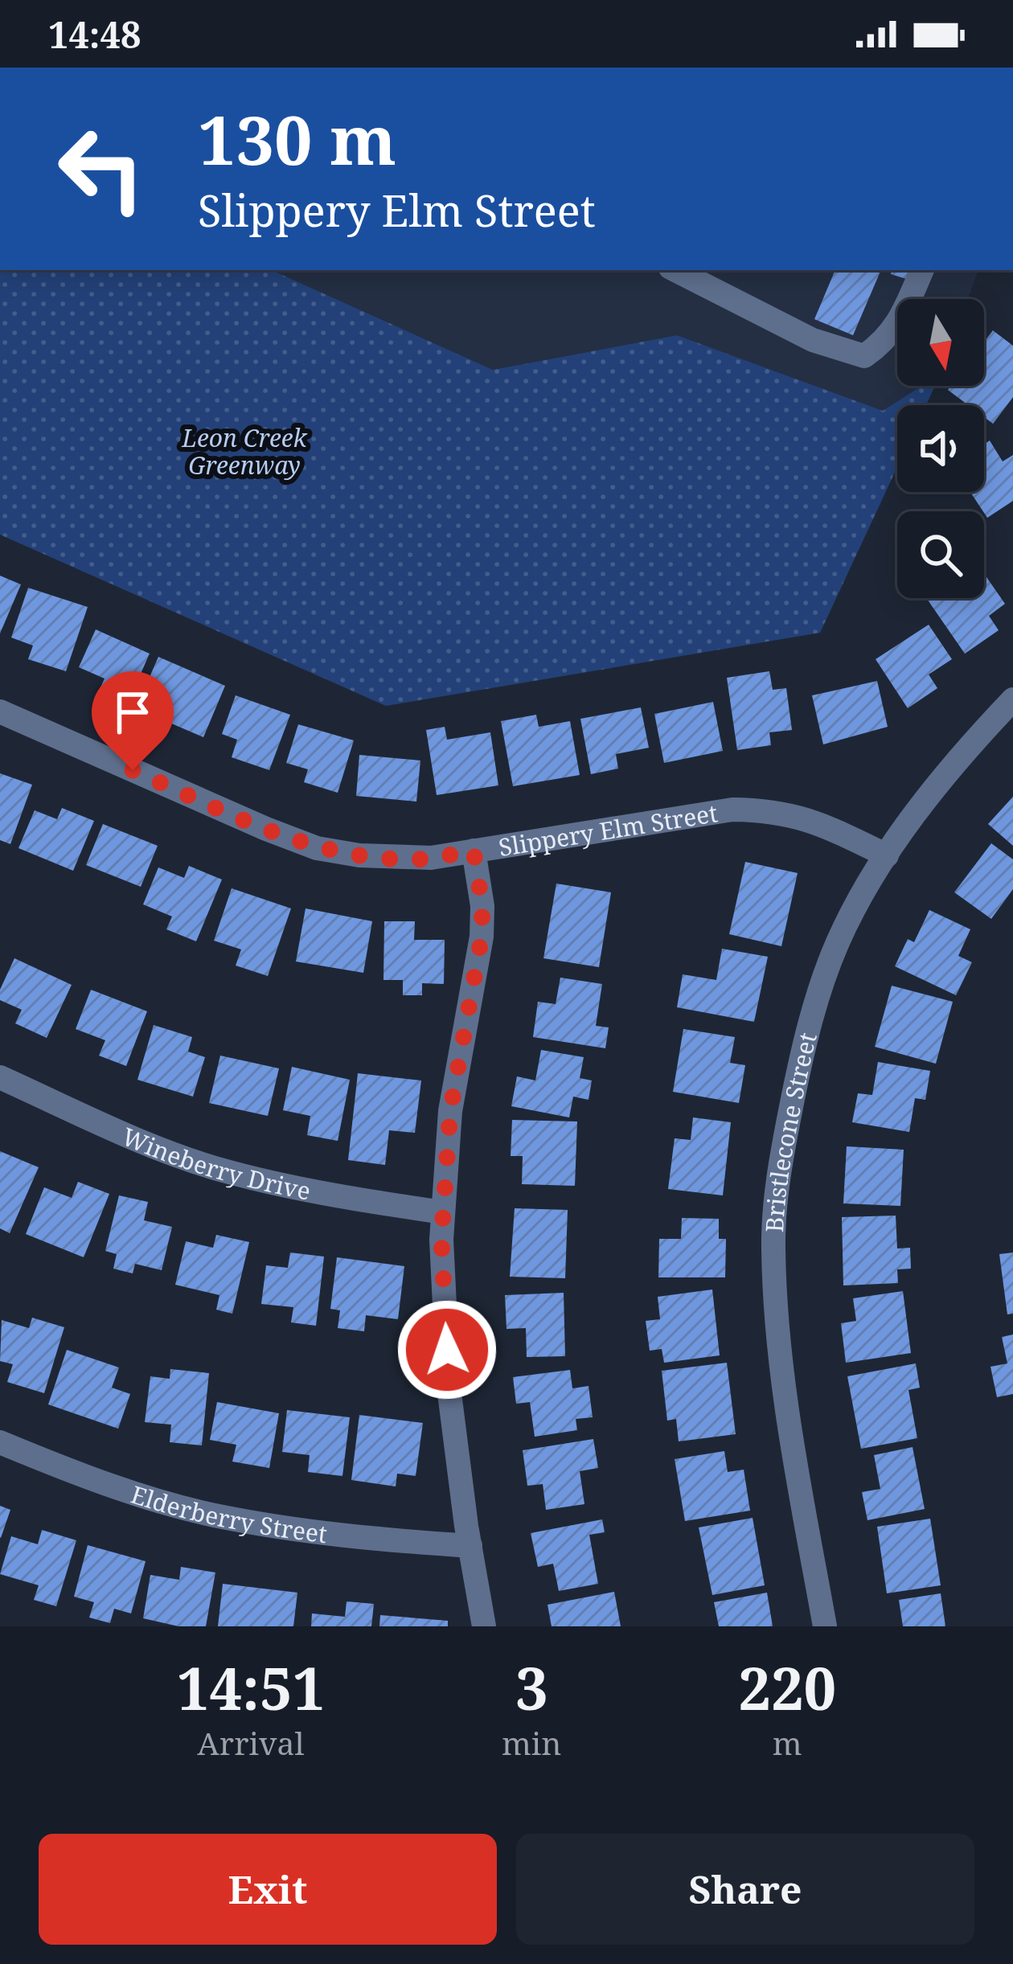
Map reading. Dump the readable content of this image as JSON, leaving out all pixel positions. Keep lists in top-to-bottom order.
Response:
{
  "streets": {
    "street": [
      "Slippery Elm Street",
      "Bristlecone Street",
      "Wineberry Drive",
      "Elderberry Street"
    ]
  },
  "crossings": [
    ["Slippery Elm Street", "Bristlecone Street"]
  ],
  "parks": ["Leon Creek Greenway"],
  "north": "bottom",
  "page": {
    "status": "14:48",
    "turn": ["130 m", "Slippery Elm Street"],
    "eta": [
      "14:51",
      "Arrival",
      "3",
      "min",
      "220",
      "m"
    ],
    "buttons": ["Exit", "Share"]
  }
}
